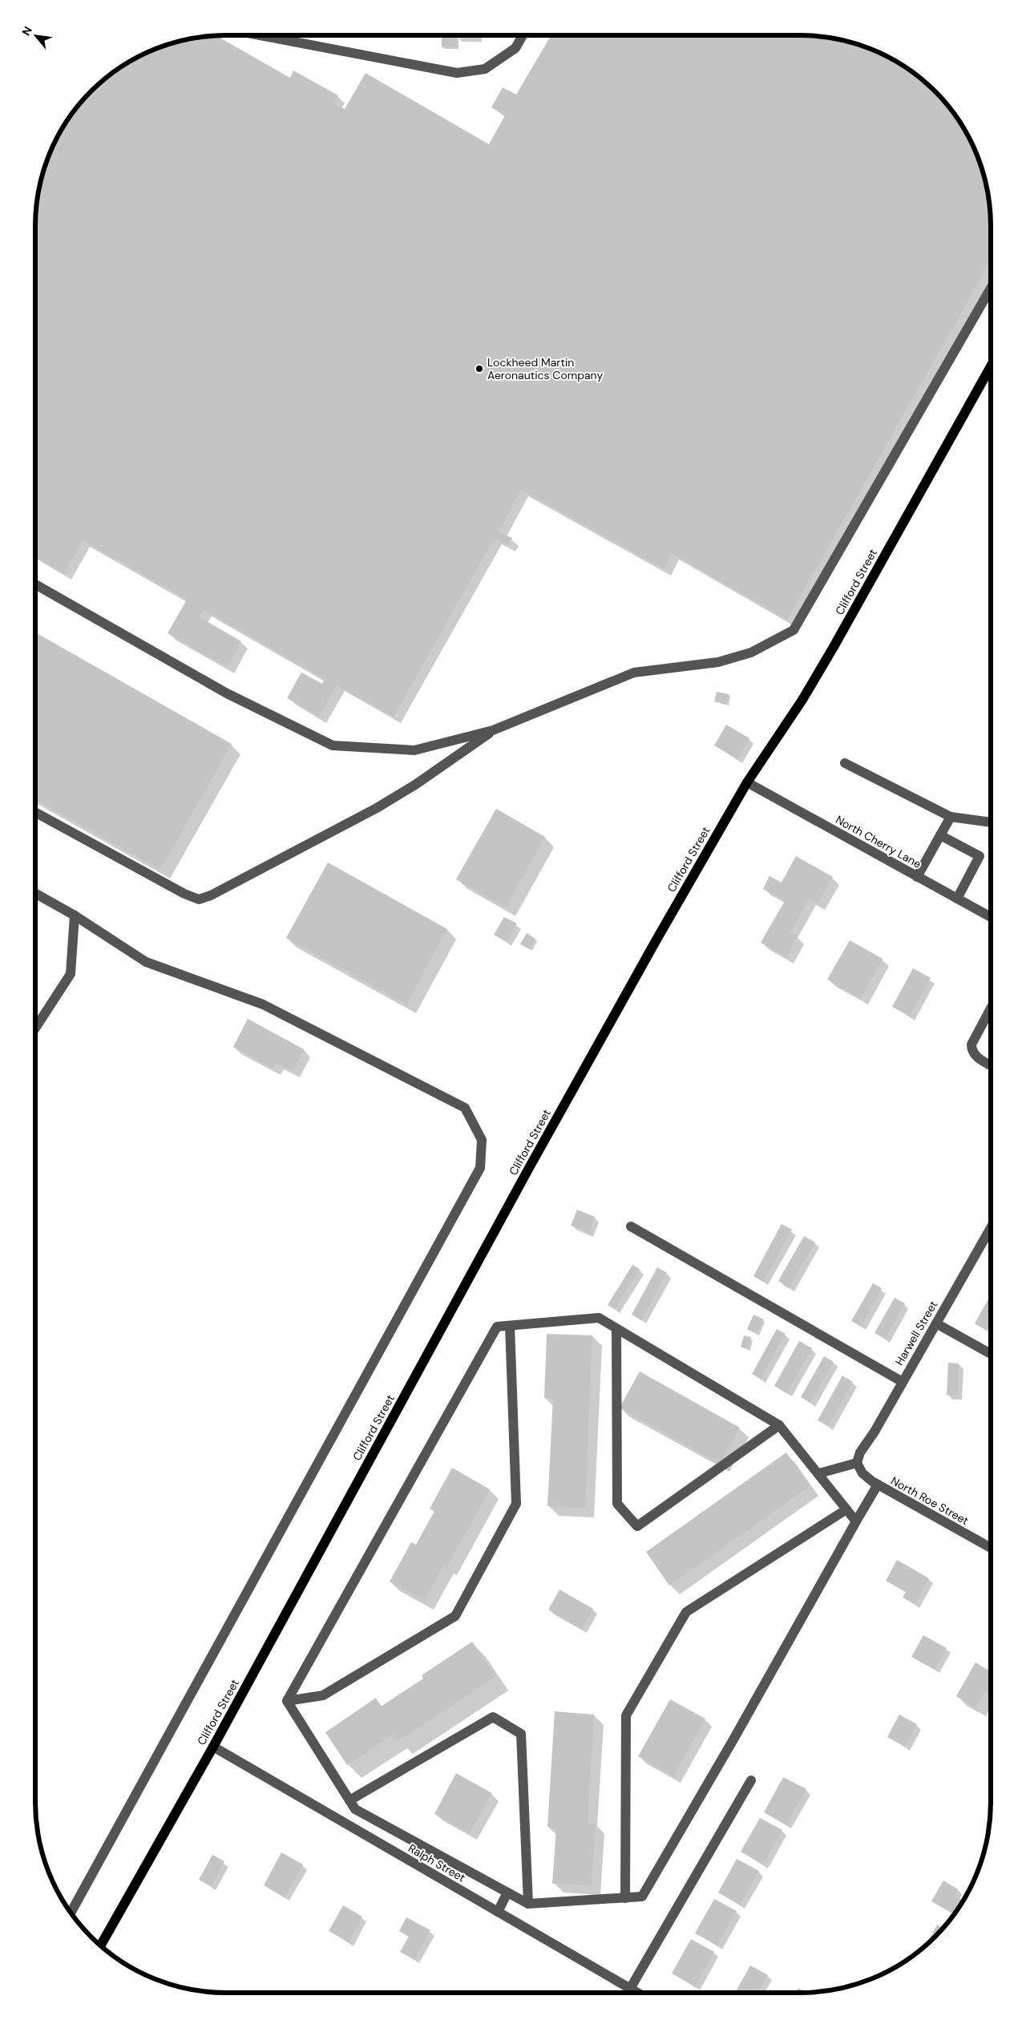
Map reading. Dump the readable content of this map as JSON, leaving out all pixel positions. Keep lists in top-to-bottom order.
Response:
{
  "streets": {
    "main road": ["Clifford Street"],
    "street": [
      "North Cherry Lane",
      "Harwell Street",
      "North Roe Street",
      "Ralph Street"
    ]
  },
  "crossings": [
    ["Clifford Street", "North Cherry Lane"],
    ["Clifford Street", "Ralph Street"],
    ["Harwell Street", "North Roe Street"]
  ],
  "places": ["Lockheed Martin Aeronautics Company"],
  "north": "top left"
}
